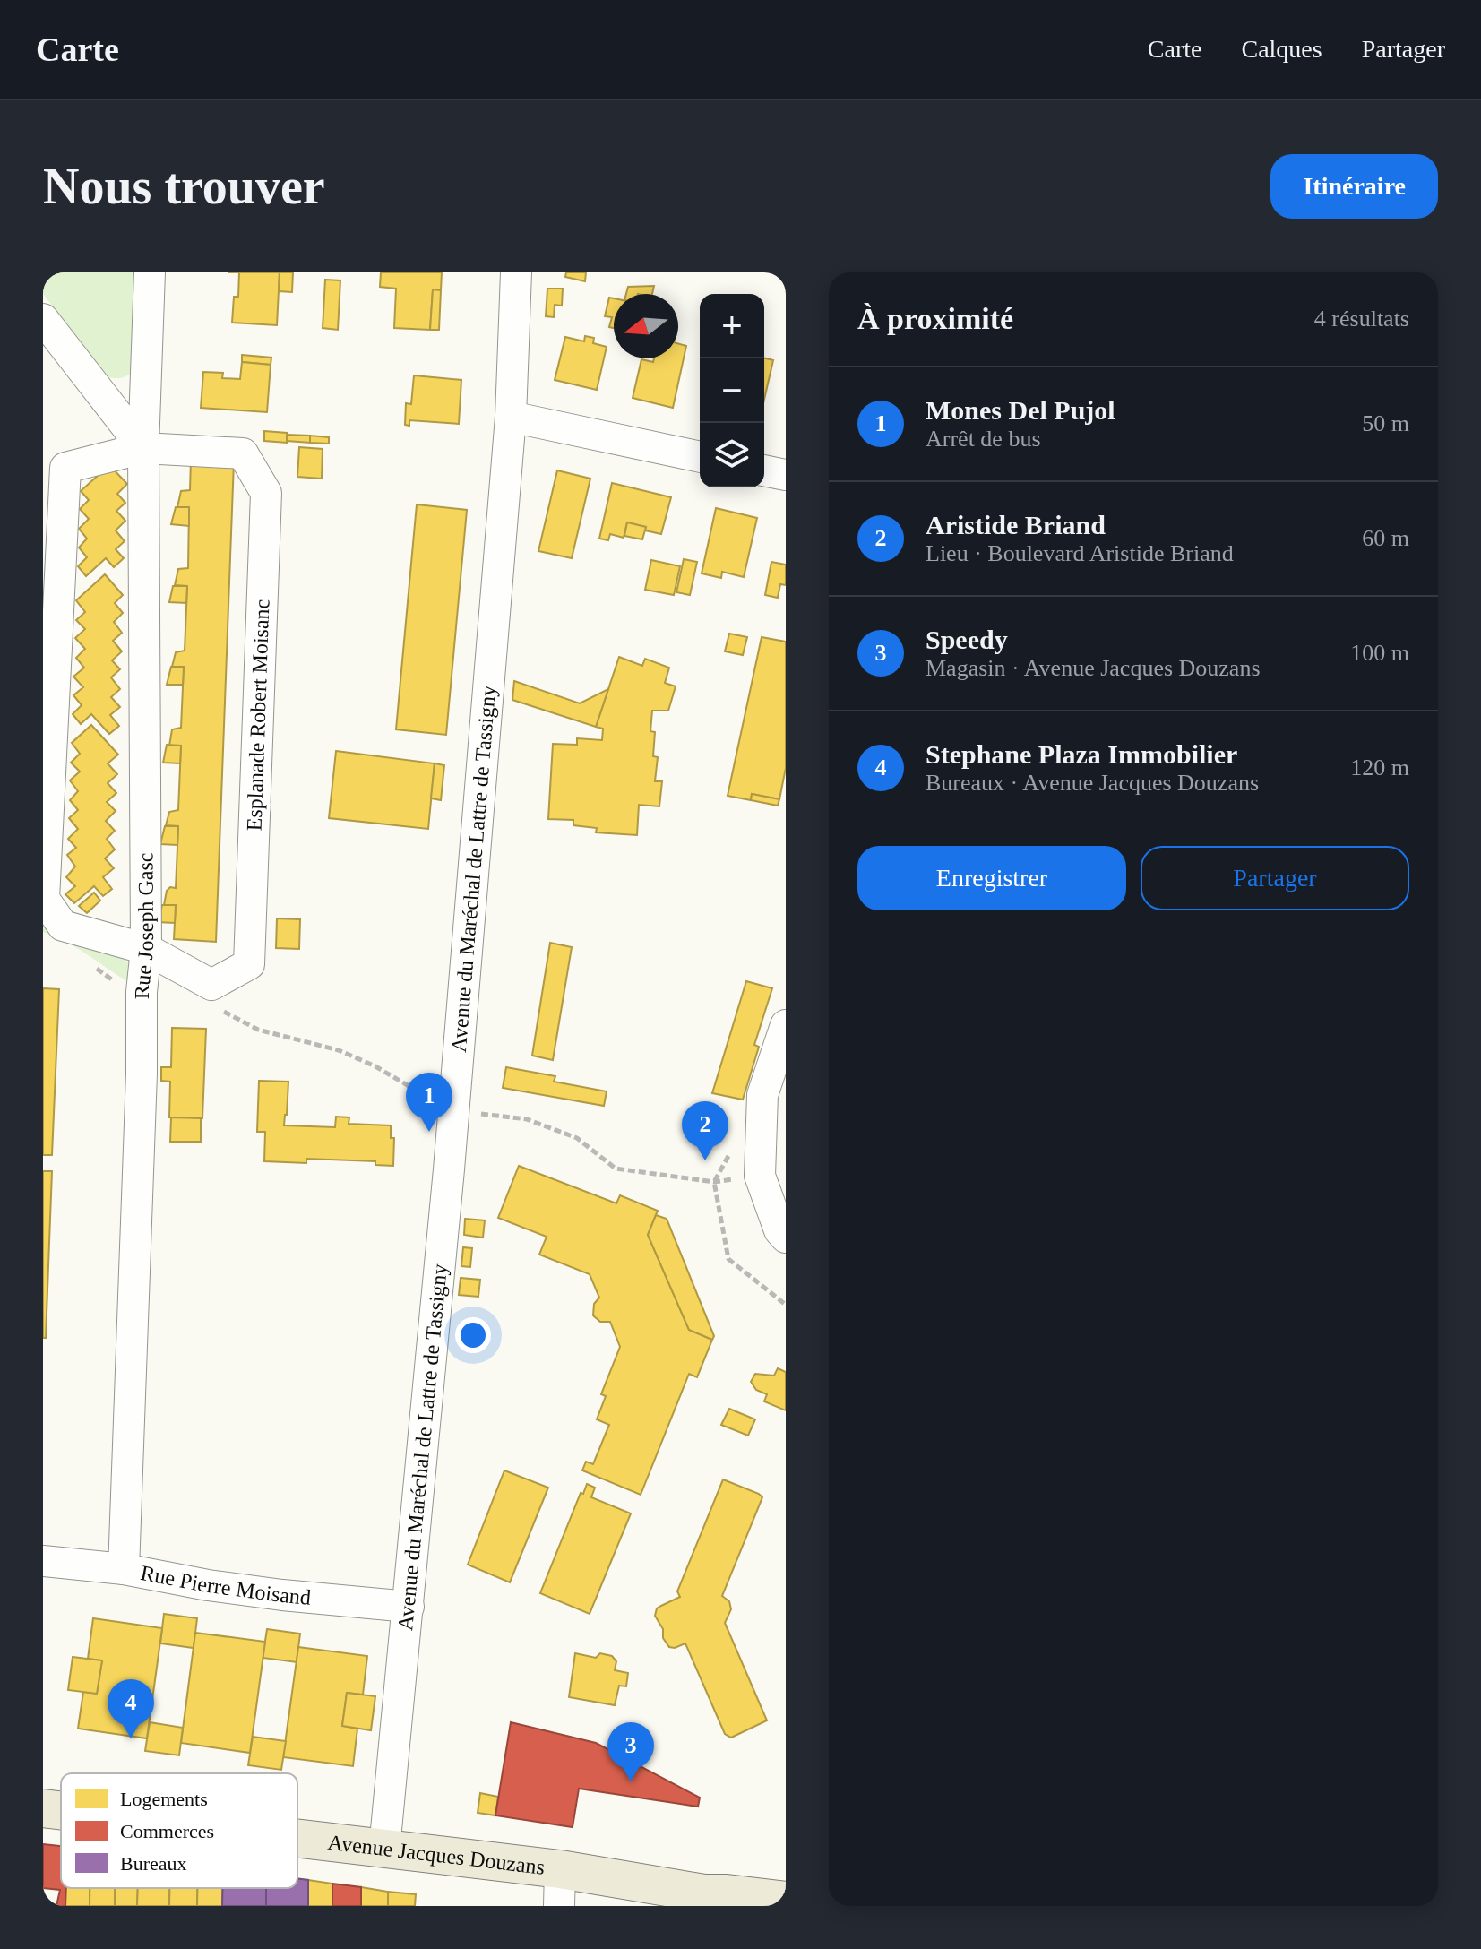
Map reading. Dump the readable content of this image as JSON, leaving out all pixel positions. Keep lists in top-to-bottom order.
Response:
{
  "streets": {
    "main road": ["Avenue Jacques Douzans"],
    "street": [
      "Esplanade Robert Moisanc",
      "Avenue du Maréchal de Lattre de Tassigny",
      "Rue Joseph Gasc",
      "Rue Pierre Moisand"
    ]
  },
  "crossings": [
    ["Esplanade Robert Moisanc", "Rue Joseph Gasc"],
    ["Avenue du Maréchal de Lattre de Tassigny", "Rue Pierre Moisand"],
    ["Avenue du Maréchal de Lattre de Tassigny", "Avenue Jacques Douzans"],
    ["Rue Joseph Gasc", "Rue Pierre Moisand"]
  ],
  "legend": ["Logements", "Commerces", "Bureaux"],
  "north": "left",
  "page": {
    "header": "Carte",
    "nav": ["Carte", "Calques", "Partager"],
    "buttons": [
      "Itinéraire",
      ["Enregistrer", "Partager"]
    ],
    "title": "Nous trouver",
    "heading": ["À proximité", "4 résultats"],
    "map_buttons": ["+", "−"],
    "list": [
      {
        "mark": "1",
        "name": "Mones Del Pujol",
        "note": "Arrêt de bus",
        "value": "50 m"
      },
      {
        "mark": "2",
        "name": "Aristide Briand",
        "note": "Lieu · Boulevard Aristide Briand",
        "value": "60 m"
      },
      {
        "mark": "3",
        "name": "Speedy",
        "note": "Magasin · Avenue Jacques Douzans",
        "value": "100 m"
      },
      {
        "mark": "4",
        "name": "Stephane Plaza Immobilier",
        "note": "Bureaux · Avenue Jacques Douzans",
        "value": "120 m"
      }
    ],
    "pins": [
      "1",
      "2",
      "4",
      "3"
    ]
  }
}
